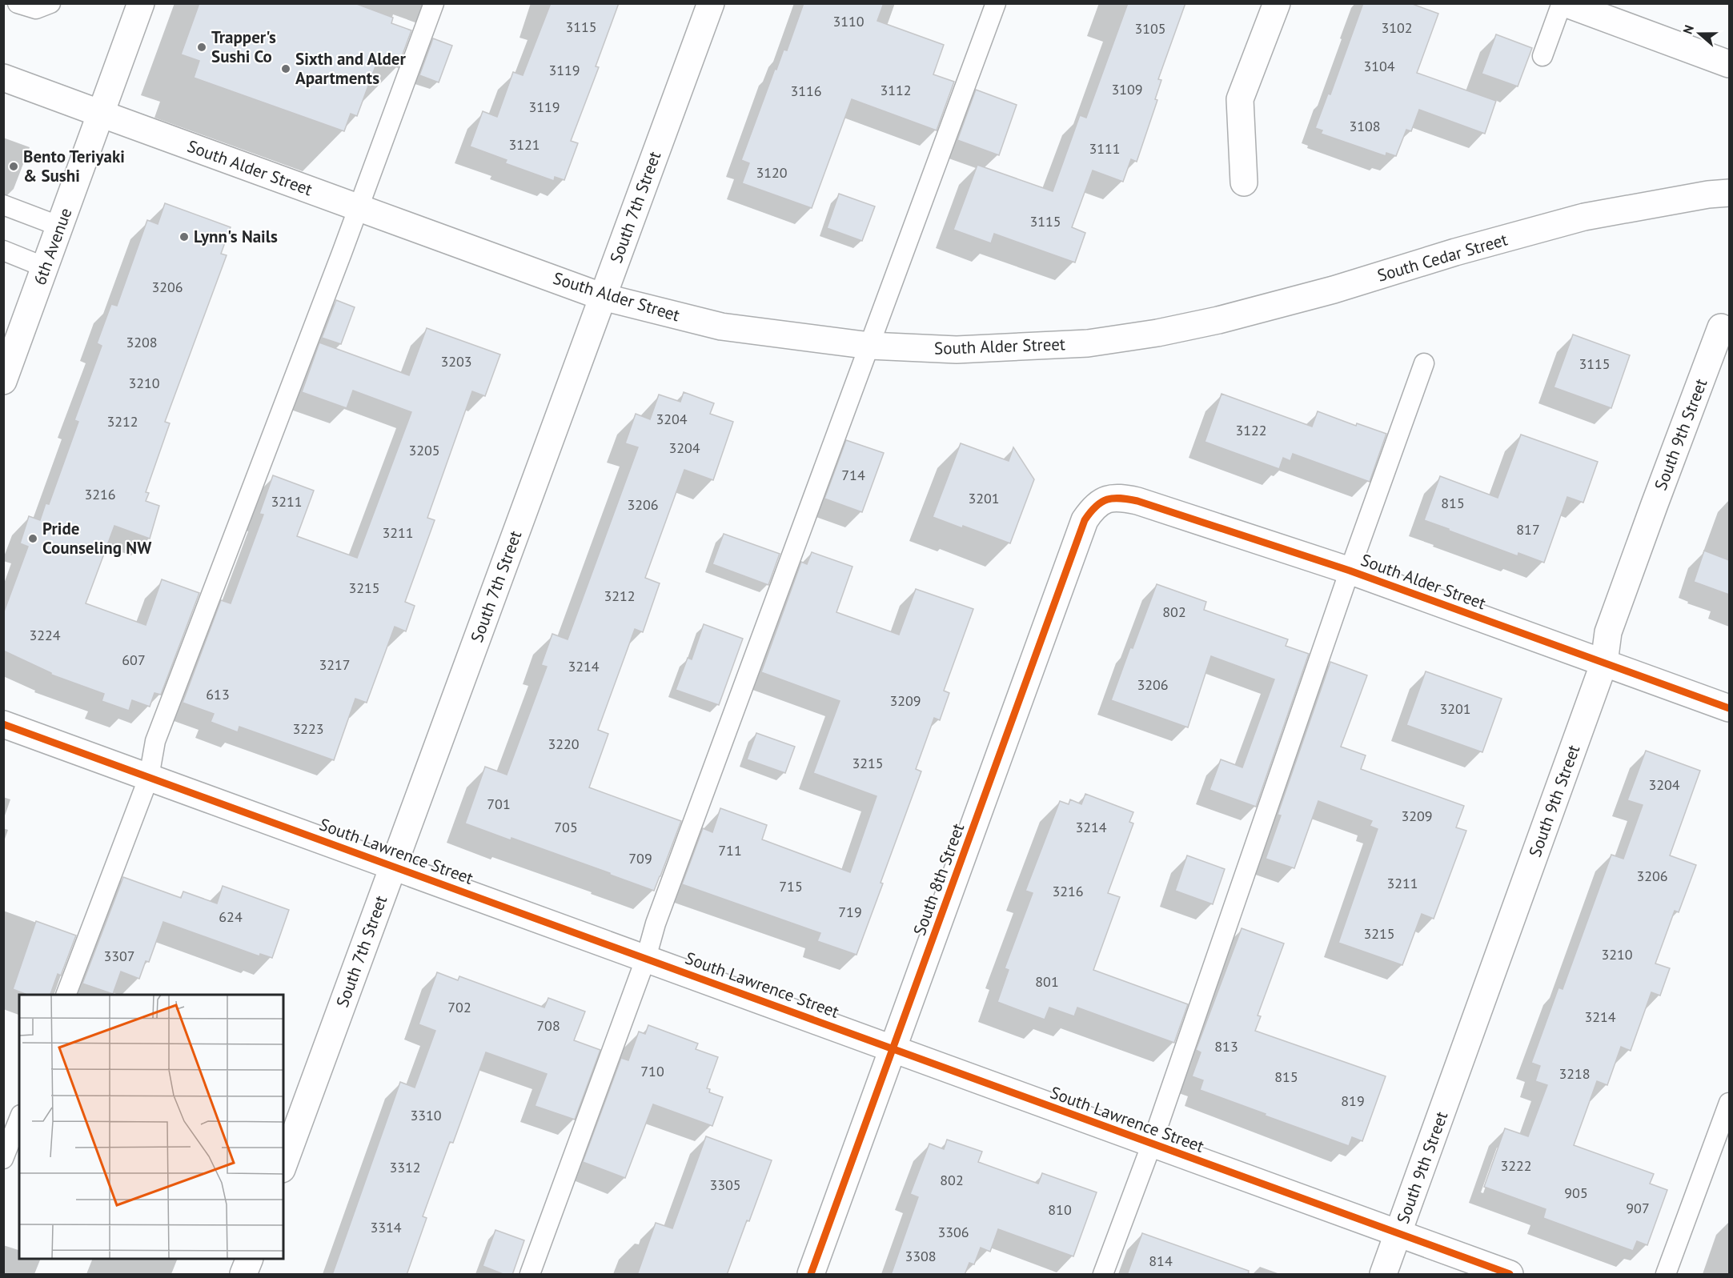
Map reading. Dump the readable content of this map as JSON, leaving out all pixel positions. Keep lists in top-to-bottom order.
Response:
{
  "streets": {
    "street": [
      "South Alder Street",
      "South 7th Street",
      "6th Avenue",
      "South Cedar Street",
      "South 9th Street",
      "South Lawrence Street",
      "South 8th Street"
    ]
  },
  "crossings": [
    ["South Alder Street", "South 7th Street"],
    ["South Alder Street", "6th Avenue"],
    ["South Alder Street", "South Cedar Street"],
    ["South Alder Street", "South 9th Street"],
    ["South Alder Street", "South 8th Street"],
    ["South 7th Street", "South Lawrence Street"],
    ["South 9th Street", "South Lawrence Street"],
    ["South Lawrence Street", "South 8th Street"]
  ],
  "places": [
    "Trapper's Sushi Co",
    "Sixth and Alder Apartments",
    "Bento Teriyaki & Sushi",
    "Lynn's Nails",
    "Pride Counseling NW"
  ],
  "house_numbers": [
    "3110",
    "3115",
    "3102",
    "3105",
    "3104",
    "3119",
    "3109",
    "3112",
    "3116",
    "3119",
    "3108",
    "3121",
    "3111",
    "3120",
    "3115",
    "3206",
    "3208",
    "3203",
    "3115",
    "3210",
    "3204",
    "3212",
    "3122",
    "3204",
    "3205",
    "714",
    "3216",
    "3201",
    "3211",
    "815",
    "3206",
    "817",
    "3211",
    "3215",
    "3212",
    "802",
    "3224",
    "607",
    "3217",
    "3214",
    "3206",
    "613",
    "3209",
    "3201",
    "3223",
    "3220",
    "3215",
    "3204",
    "701",
    "3209",
    "705",
    "3214",
    "711",
    "709",
    "3206",
    "3211",
    "715",
    "3216",
    "719",
    "624",
    "3215",
    "3210",
    "3307",
    "801",
    "702",
    "3214",
    "708",
    "813",
    "710",
    "3218",
    "815",
    "819",
    "3310",
    "3222",
    "3312",
    "802",
    "3305",
    "905",
    "907",
    "810",
    "3314",
    "3306",
    "3308",
    "814"
  ],
  "north": "left"
}
